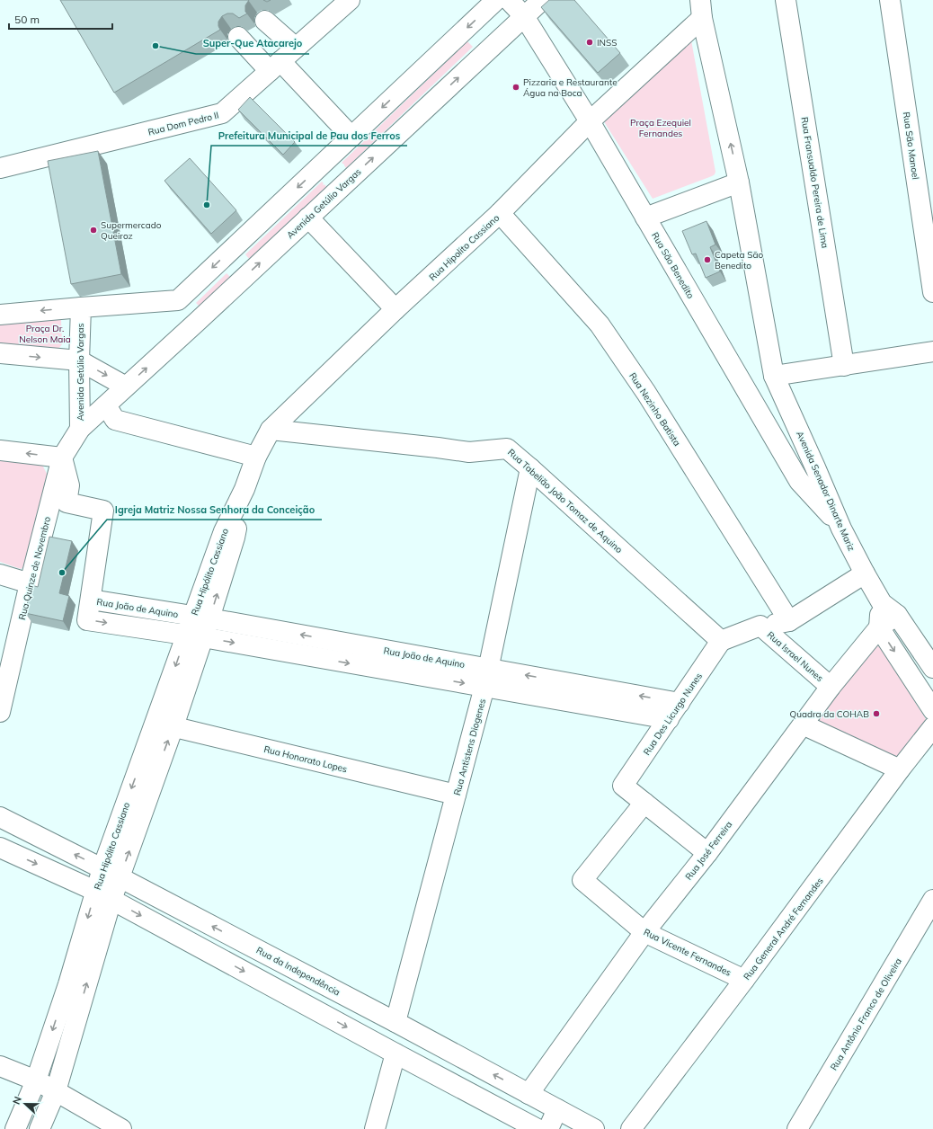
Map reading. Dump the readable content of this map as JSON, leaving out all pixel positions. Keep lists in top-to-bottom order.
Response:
{
  "streets": {
    "main road": [
      "Rua Dom Pedro II",
      "Rua São Manoel",
      "Rua Fransualdo Pereira de Lima",
      "Avenida Getúlio Vargas",
      "Rua Hipolito Cassiano",
      "Rua São Benedito",
      "Rua Nezinho Batista",
      "Avenida Senador Dinarte Mariz",
      "Rua Tabelião João Tomaz de Aquino",
      "Rua Quinze de Novembro",
      "Rua Hipólito Cassiano",
      "Rua João de Aquino",
      "Rua Israel Nunes",
      "Rua Des Licurgo Nunes",
      "Rua Antistens Diogenes",
      "Rua Honorato Lopes",
      "Rua José Ferreira",
      "Rua General André Fernandes",
      "Rua Vicente Fernandes",
      "Rua da Independência",
      "Rua Antônio Franco de Oliveira"
    ]
  },
  "crossings": [
    ["Avenida Getúlio Vargas", "Rua São Benedito"],
    ["Avenida Getúlio Vargas", "Rua Quinze de Novembro"],
    ["Rua Hipolito Cassiano", "Rua São Benedito"],
    ["Rua Hipolito Cassiano", "Rua Nezinho Batista"],
    ["Rua Hipolito Cassiano", "Rua Tabelião João Tomaz de Aquino"],
    ["Rua Hipolito Cassiano", "Rua Hipólito Cassiano"],
    ["Rua São Benedito", "Avenida Senador Dinarte Mariz"],
    ["Avenida Senador Dinarte Mariz", "Rua José Ferreira"],
    ["Rua Tabelião João Tomaz de Aquino", "Rua Israel Nunes"],
    ["Rua Tabelião João Tomaz de Aquino", "Rua Des Licurgo Nunes"],
    ["Rua Tabelião João Tomaz de Aquino", "Rua Antistens Diogenes"],
    ["Rua Hipólito Cassiano", "Rua João de Aquino"],
    ["Rua Hipólito Cassiano", "Rua Honorato Lopes"],
    ["Rua Hipólito Cassiano", "Rua da Independência"],
    ["Rua João de Aquino", "Rua Des Licurgo Nunes"],
    ["Rua João de Aquino", "Rua Antistens Diogenes"],
    ["Rua Israel Nunes", "Rua Des Licurgo Nunes"],
    ["Rua Israel Nunes", "Rua José Ferreira"],
    ["Rua Des Licurgo Nunes", "Rua Vicente Fernandes"],
    ["Rua Antistens Diogenes", "Rua Honorato Lopes"],
    ["Rua Antistens Diogenes", "Rua da Independência"],
    ["Rua José Ferreira", "Rua Vicente Fernandes"],
    ["Rua José Ferreira", "Rua da Independência"],
    ["Rua General André Fernandes", "Rua Vicente Fernandes"]
  ],
  "parks": ["Praça Ezequiel Fernandes", "Praça Dr. Nelson Maia"],
  "places": [
    "INSS",
    "Super-Que Atacarejo",
    "Pizzaria e Restaurante Água na Boca",
    "Prefeitura Municipal de Pau dos Ferros",
    "Supermercado Queiroz",
    "Capeta São Benedito",
    "Igreja Matriz Nossa Senhora da Conceição",
    "Quadra da COHAB"
  ],
  "scale_bar": "50 m",
  "north": "left"
}
